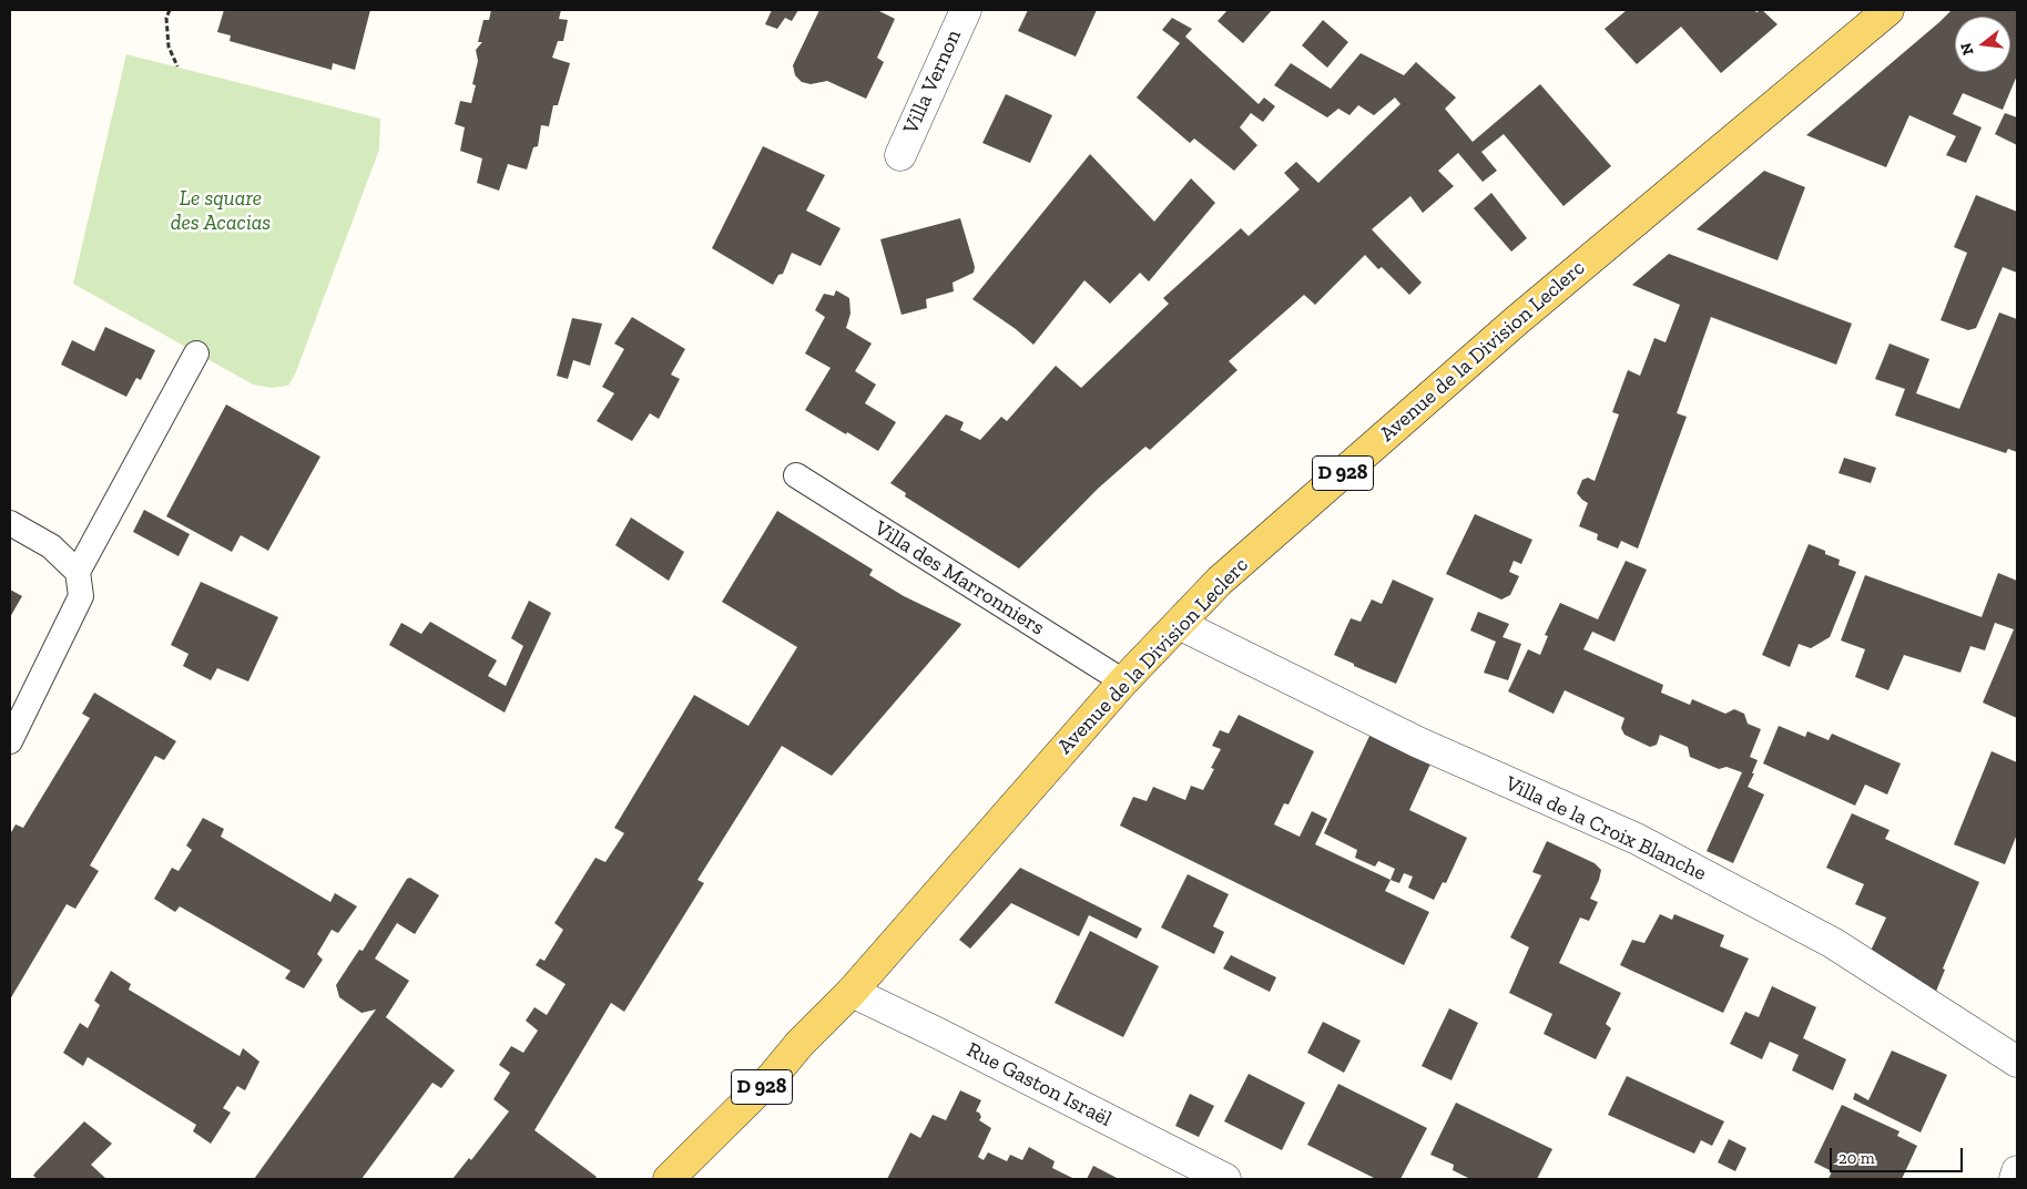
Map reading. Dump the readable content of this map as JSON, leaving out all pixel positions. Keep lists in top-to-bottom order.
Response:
{
  "streets": {
    "main road": ["Avenue de la Division Leclerc", "D 928"],
    "street": ["Villa Vernon", "Villa de la Croix Blanche", "Rue Gaston Israël"],
    "lane": ["Villa des Marronniers"]
  },
  "crossings": [
    ["Avenue de la Division Leclerc", "Villa des Marronniers"],
    ["Avenue de la Division Leclerc", "Villa de la Croix Blanche"],
    ["Avenue de la Division Leclerc", "Rue Gaston Israël"]
  ],
  "parks": ["Le square des Acacias"],
  "scale_bar": "20 m",
  "north": "left"
}
